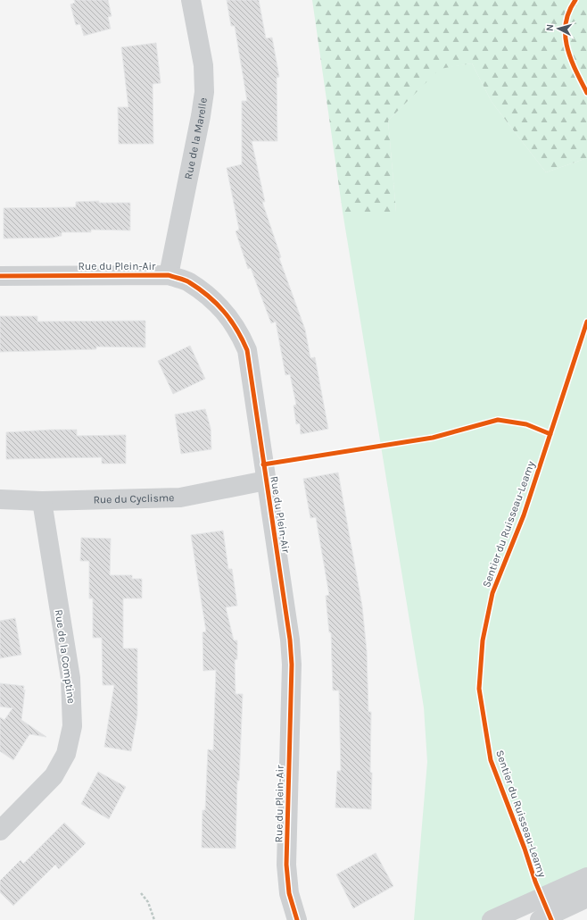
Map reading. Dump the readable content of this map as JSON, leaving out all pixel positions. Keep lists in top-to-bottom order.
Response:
{
  "streets": {
    "street": [
      "Rue de la Marelle",
      "Rue du Plein-Air",
      "Rue du Cyclisme",
      "Rue de la Comptine"
    ],
    "cycle path": ["Sentier du Ruisseau-Leamy"]
  },
  "crossings": [
    ["Rue de la Marelle", "Rue du Plein-Air"],
    ["Rue du Plein-Air", "Rue du Cyclisme"],
    ["Rue du Cyclisme", "Rue de la Comptine"]
  ],
  "north": "left"
}
